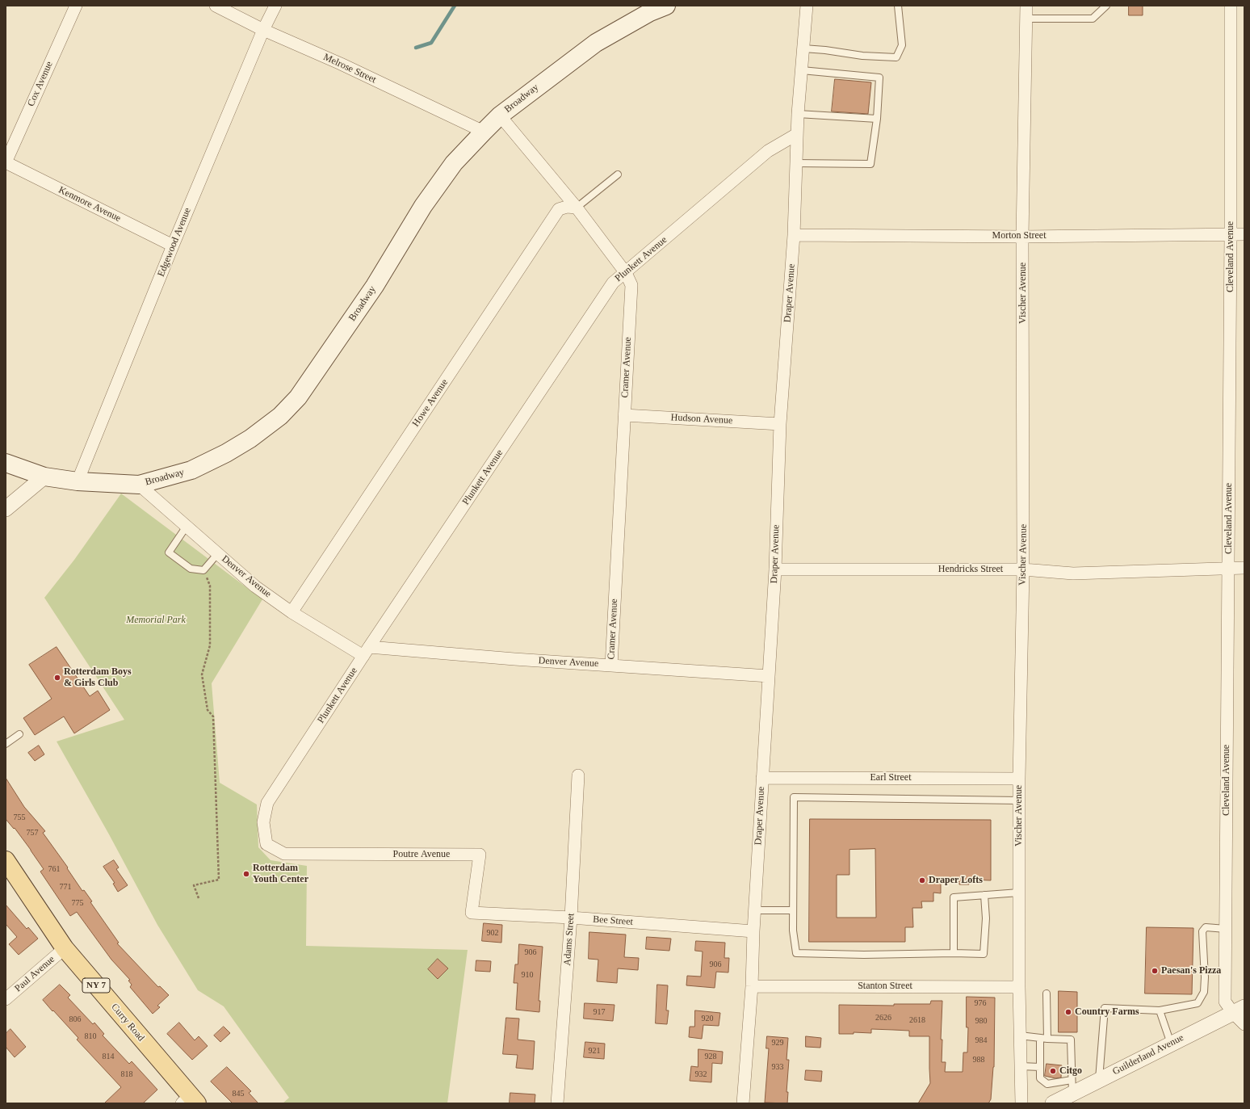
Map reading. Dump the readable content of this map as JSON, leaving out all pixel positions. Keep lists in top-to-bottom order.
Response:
{
  "streets": {
    "main road": ["Broadway", "NY 7", "Curry Road"],
    "street": [
      "Melrose Street",
      "Cox Avenue",
      "Kenmore Avenue",
      "Morton Street",
      "Edgewood Avenue",
      "Cleveland Avenue",
      "Plunkett Avenue",
      "Draper Avenue",
      "Vischer Avenue",
      "Cramer Avenue",
      "Howe Avenue",
      "Hudson Avenue",
      "Hendricks Street",
      "Denver Avenue",
      "Earl Street",
      "Poutre Avenue",
      "Bee Street",
      "Adams Street",
      "Paul Avenue",
      "Stanton Street",
      "Guilderland Avenue"
    ]
  },
  "crossings": [
    ["Melrose Street", "Broadway"],
    ["Melrose Street", "Edgewood Avenue"],
    ["Cox Avenue", "Kenmore Avenue"],
    ["Broadway", "Edgewood Avenue"],
    ["Broadway", "Cramer Avenue"],
    ["Broadway", "Denver Avenue"],
    ["Kenmore Avenue", "Edgewood Avenue"],
    ["Morton Street", "Cleveland Avenue"],
    ["Morton Street", "Draper Avenue"],
    ["Morton Street", "Vischer Avenue"],
    ["Cleveland Avenue", "Hendricks Street"],
    ["Cleveland Avenue", "Guilderland Avenue"],
    ["Plunkett Avenue", "Draper Avenue"],
    ["Plunkett Avenue", "Cramer Avenue"],
    ["Plunkett Avenue", "Denver Avenue"],
    ["Plunkett Avenue", "Poutre Avenue"],
    ["Draper Avenue", "Hudson Avenue"],
    ["Draper Avenue", "Hendricks Street"],
    ["Draper Avenue", "Denver Avenue"],
    ["Draper Avenue", "Earl Street"],
    ["Draper Avenue", "Bee Street"],
    ["Draper Avenue", "Stanton Street"],
    ["Vischer Avenue", "Hendricks Street"],
    ["Vischer Avenue", "Earl Street"],
    ["Vischer Avenue", "Stanton Street"],
    ["Cramer Avenue", "Howe Avenue"],
    ["Cramer Avenue", "Hudson Avenue"],
    ["Cramer Avenue", "Denver Avenue"],
    ["Howe Avenue", "Denver Avenue"],
    ["Poutre Avenue", "Bee Street"],
    ["Bee Street", "Adams Street"],
    ["Paul Avenue", "Curry Road"]
  ],
  "parks": ["Memorial Park"],
  "places": [
    "Rotterdam Boys & Girls Club",
    "Rotterdam Youth Center",
    "Draper Lofts",
    "Paesan's Pizza",
    "Country Farms",
    "Citgo"
  ],
  "house_numbers": [
    "755",
    "757",
    "761",
    "771",
    "775",
    "902",
    "906",
    "906",
    "910",
    "976",
    "917",
    "2626",
    "920",
    "806",
    "2618",
    "980",
    "810",
    "984",
    "929",
    "921",
    "814",
    "928",
    "988",
    "933",
    "818",
    "932",
    "845"
  ]
}
